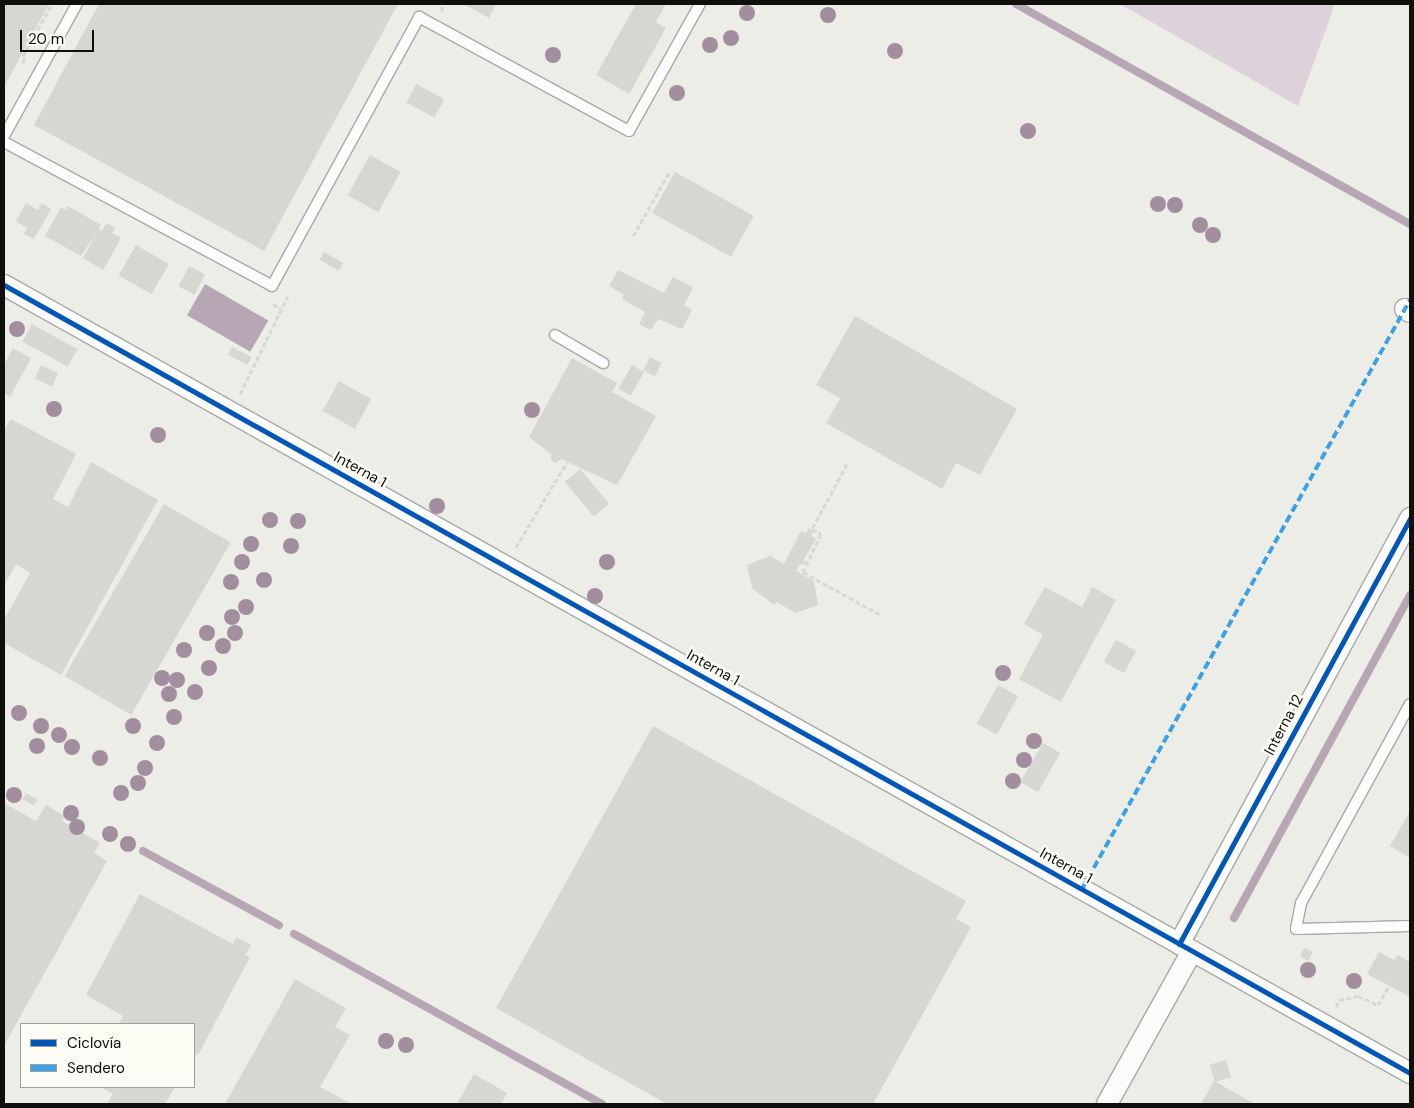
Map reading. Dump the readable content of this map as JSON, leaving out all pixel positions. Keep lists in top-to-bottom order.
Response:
{
  "streets": {
    "street": ["Interna 1", "Interna 12"]
  },
  "crossings": [
    ["Interna 1", "Interna 12"]
  ],
  "legend": ["Ciclovía", "Sendero"],
  "scale_bar": "20 m"
}
